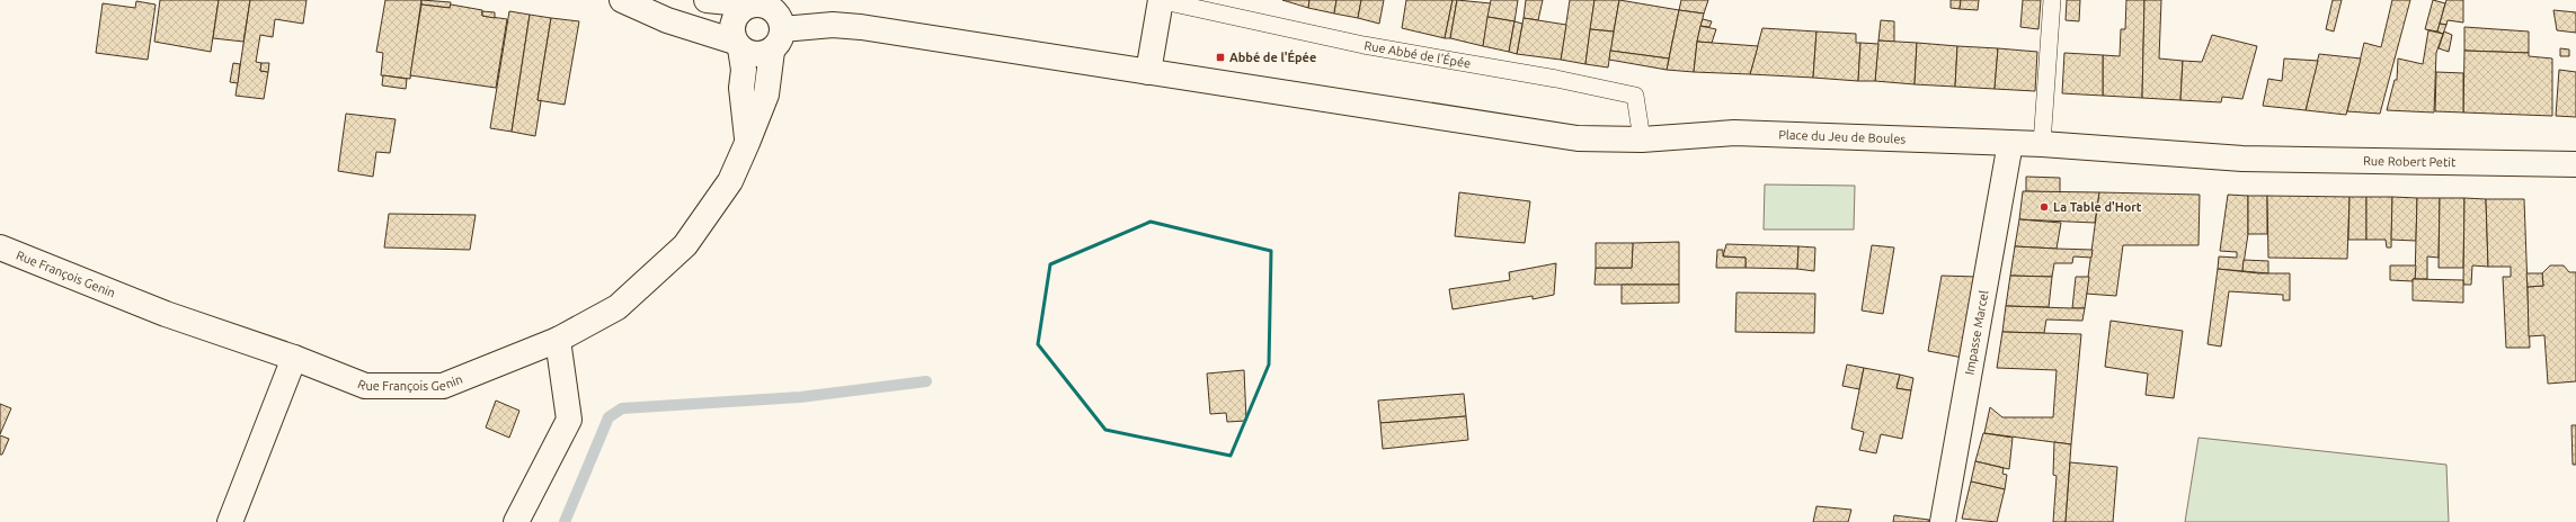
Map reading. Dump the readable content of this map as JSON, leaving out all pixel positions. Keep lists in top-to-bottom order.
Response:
{
  "streets": {
    "street": [
      "Place du Jeu de Boules",
      "Rue Robert Petit",
      "Rue François Genin",
      "Impasse Marcel"
    ],
    "lane": ["Rue Abbé de l'Épée"]
  },
  "crossings": [
    ["Rue Abbé de l'Épée", "Place du Jeu de Boules"],
    ["Place du Jeu de Boules", "Rue Robert Petit"],
    ["Place du Jeu de Boules", "Rue François Genin"],
    ["Place du Jeu de Boules", "Impasse Marcel"]
  ],
  "places": {
    "transit": ["Abbé de l'Épée"],
    "other": ["La Table d'Hort"]
  }
}
